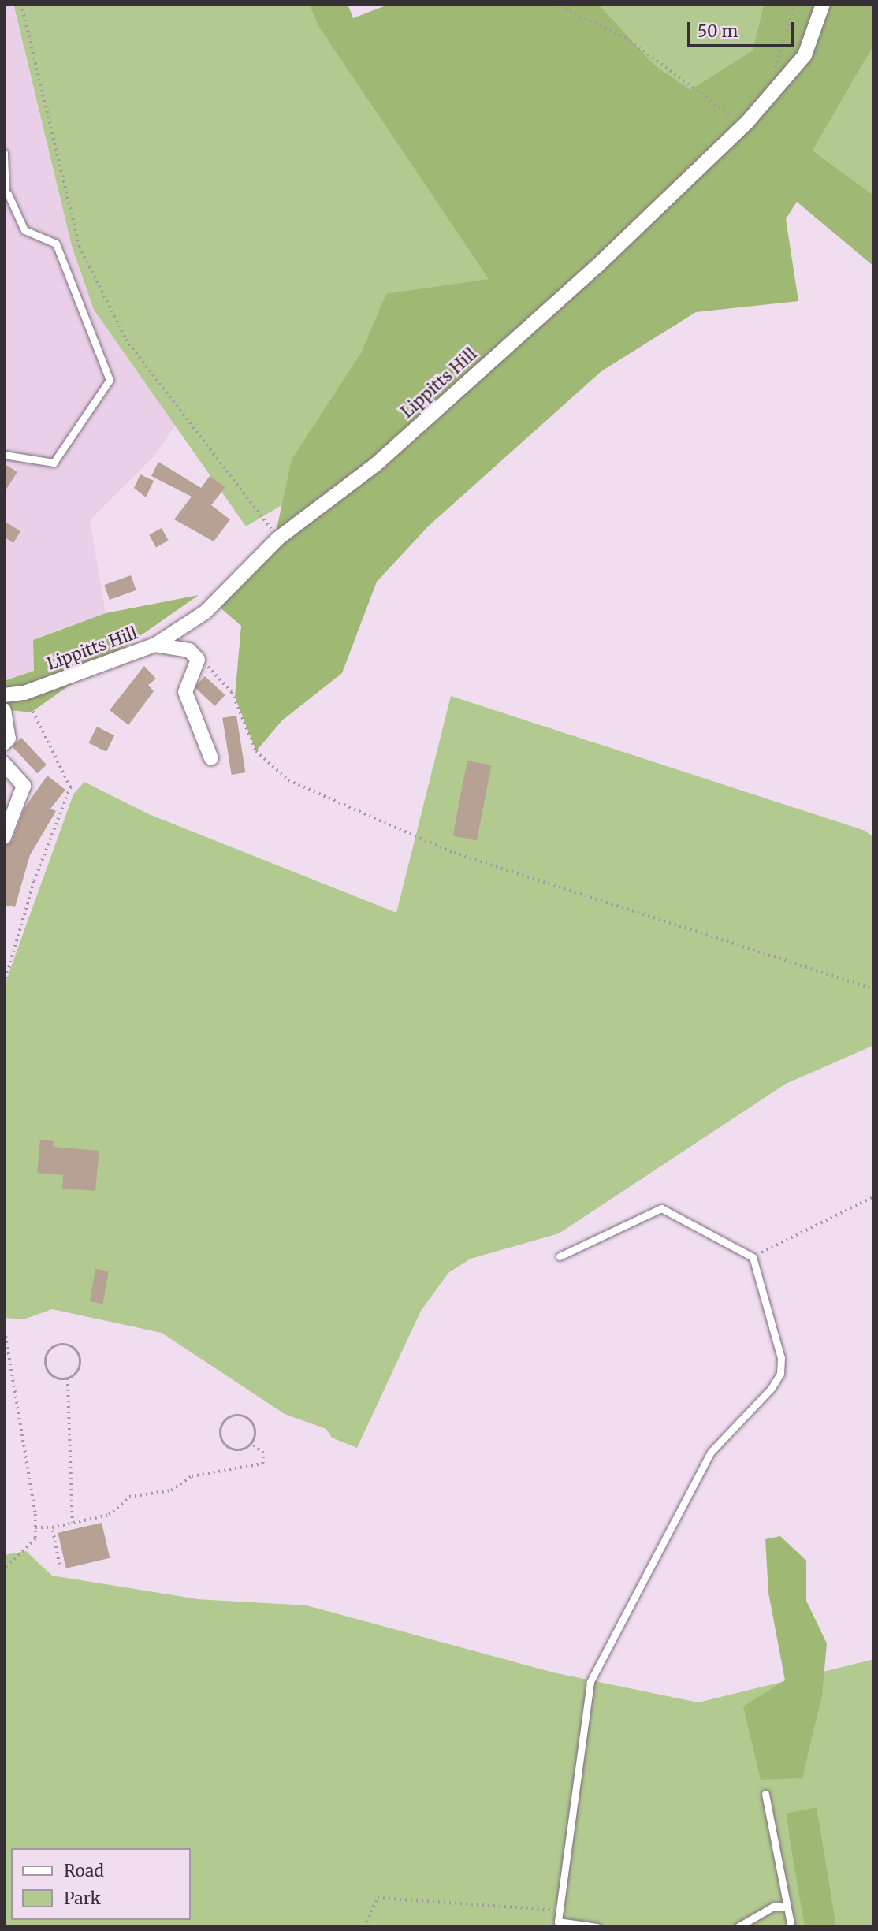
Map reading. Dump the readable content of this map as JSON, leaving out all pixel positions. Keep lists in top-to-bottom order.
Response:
{
  "streets": {
    "street": ["Lippitts Hill"]
  },
  "legend": ["Road", "Park"],
  "scale_bar": "50 m"
}
